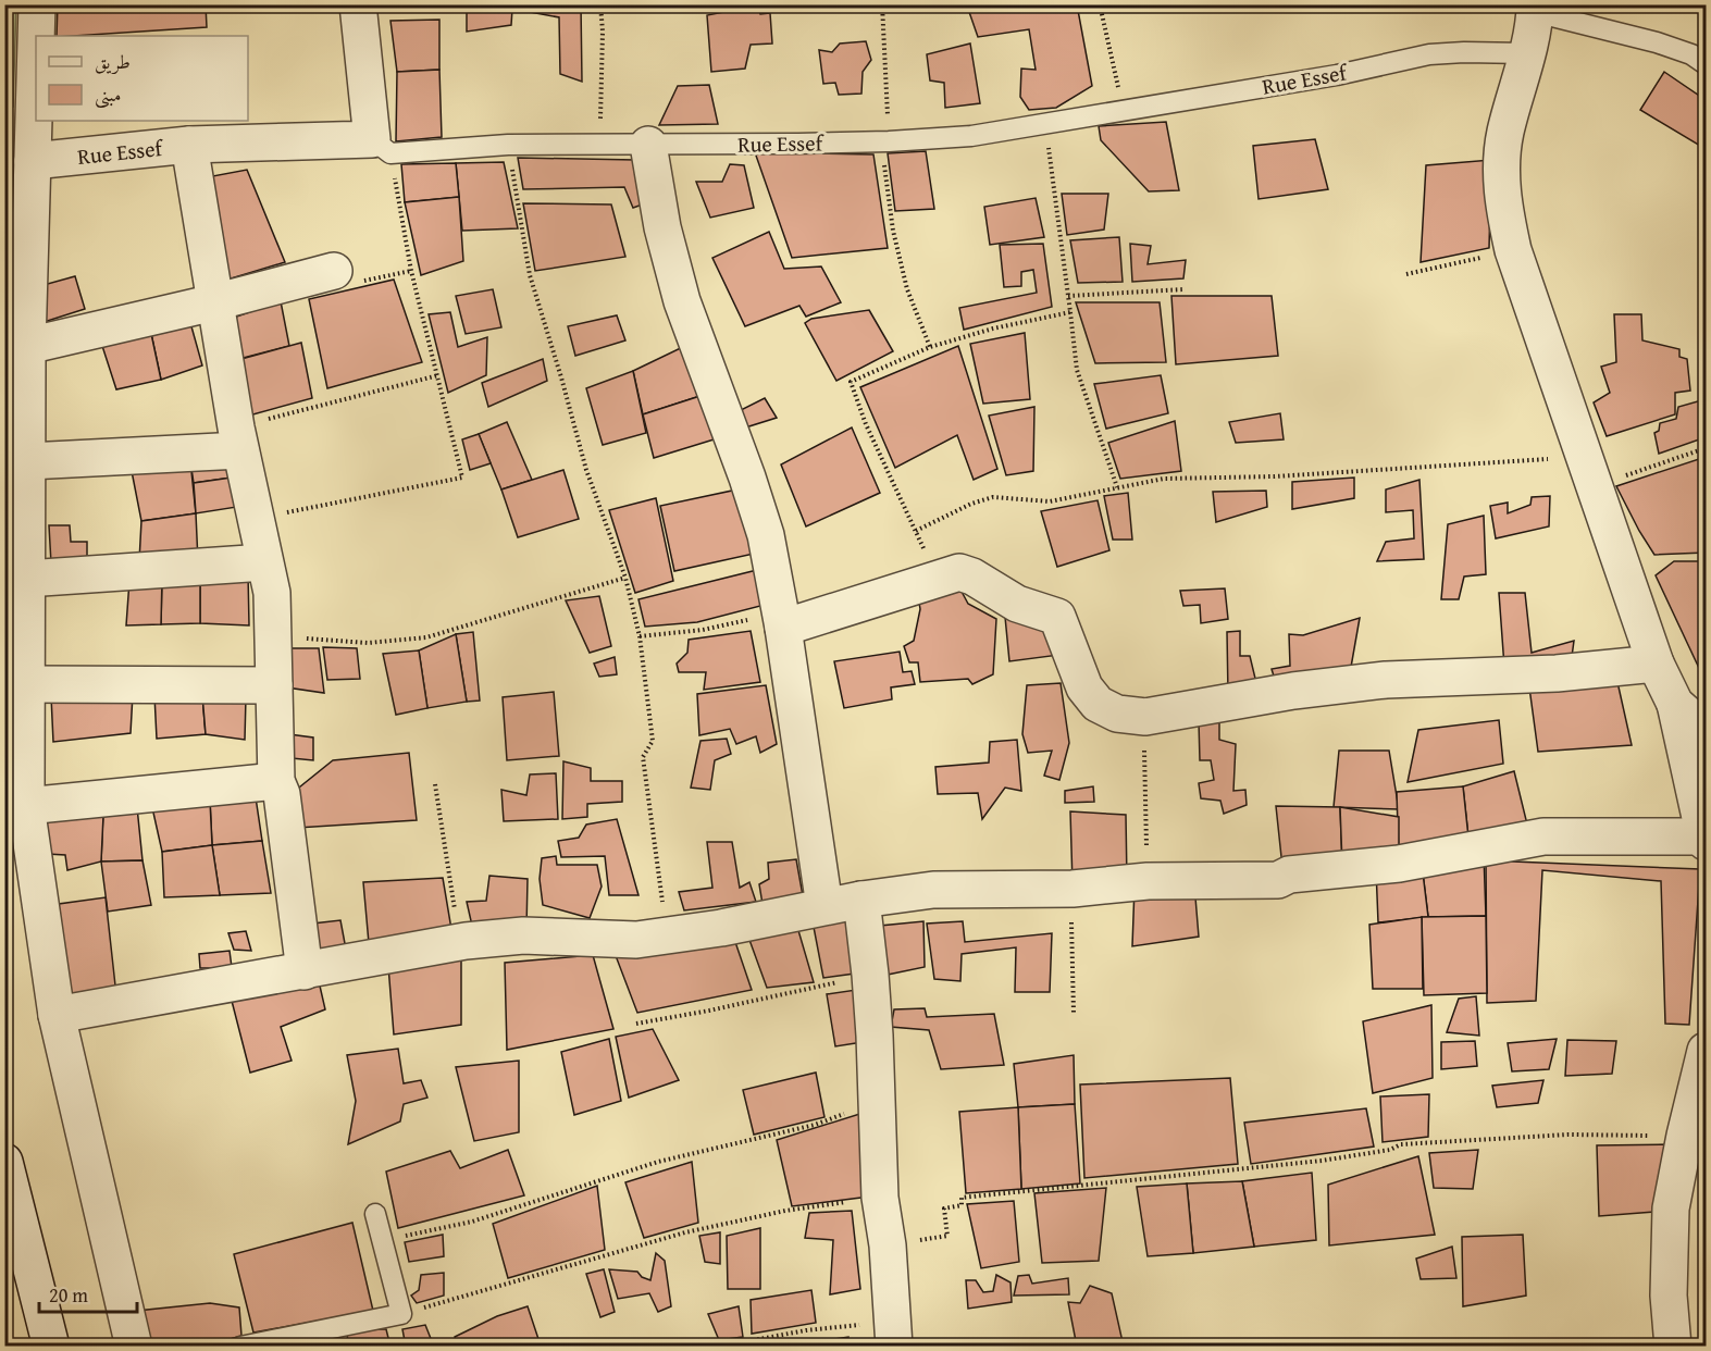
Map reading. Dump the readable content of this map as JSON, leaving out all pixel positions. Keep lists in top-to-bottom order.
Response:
{
  "streets": {
    "street": ["Rue Essef"]
  },
  "legend": ["طريق", "مبنى"],
  "scale_bar": "20 m"
}
